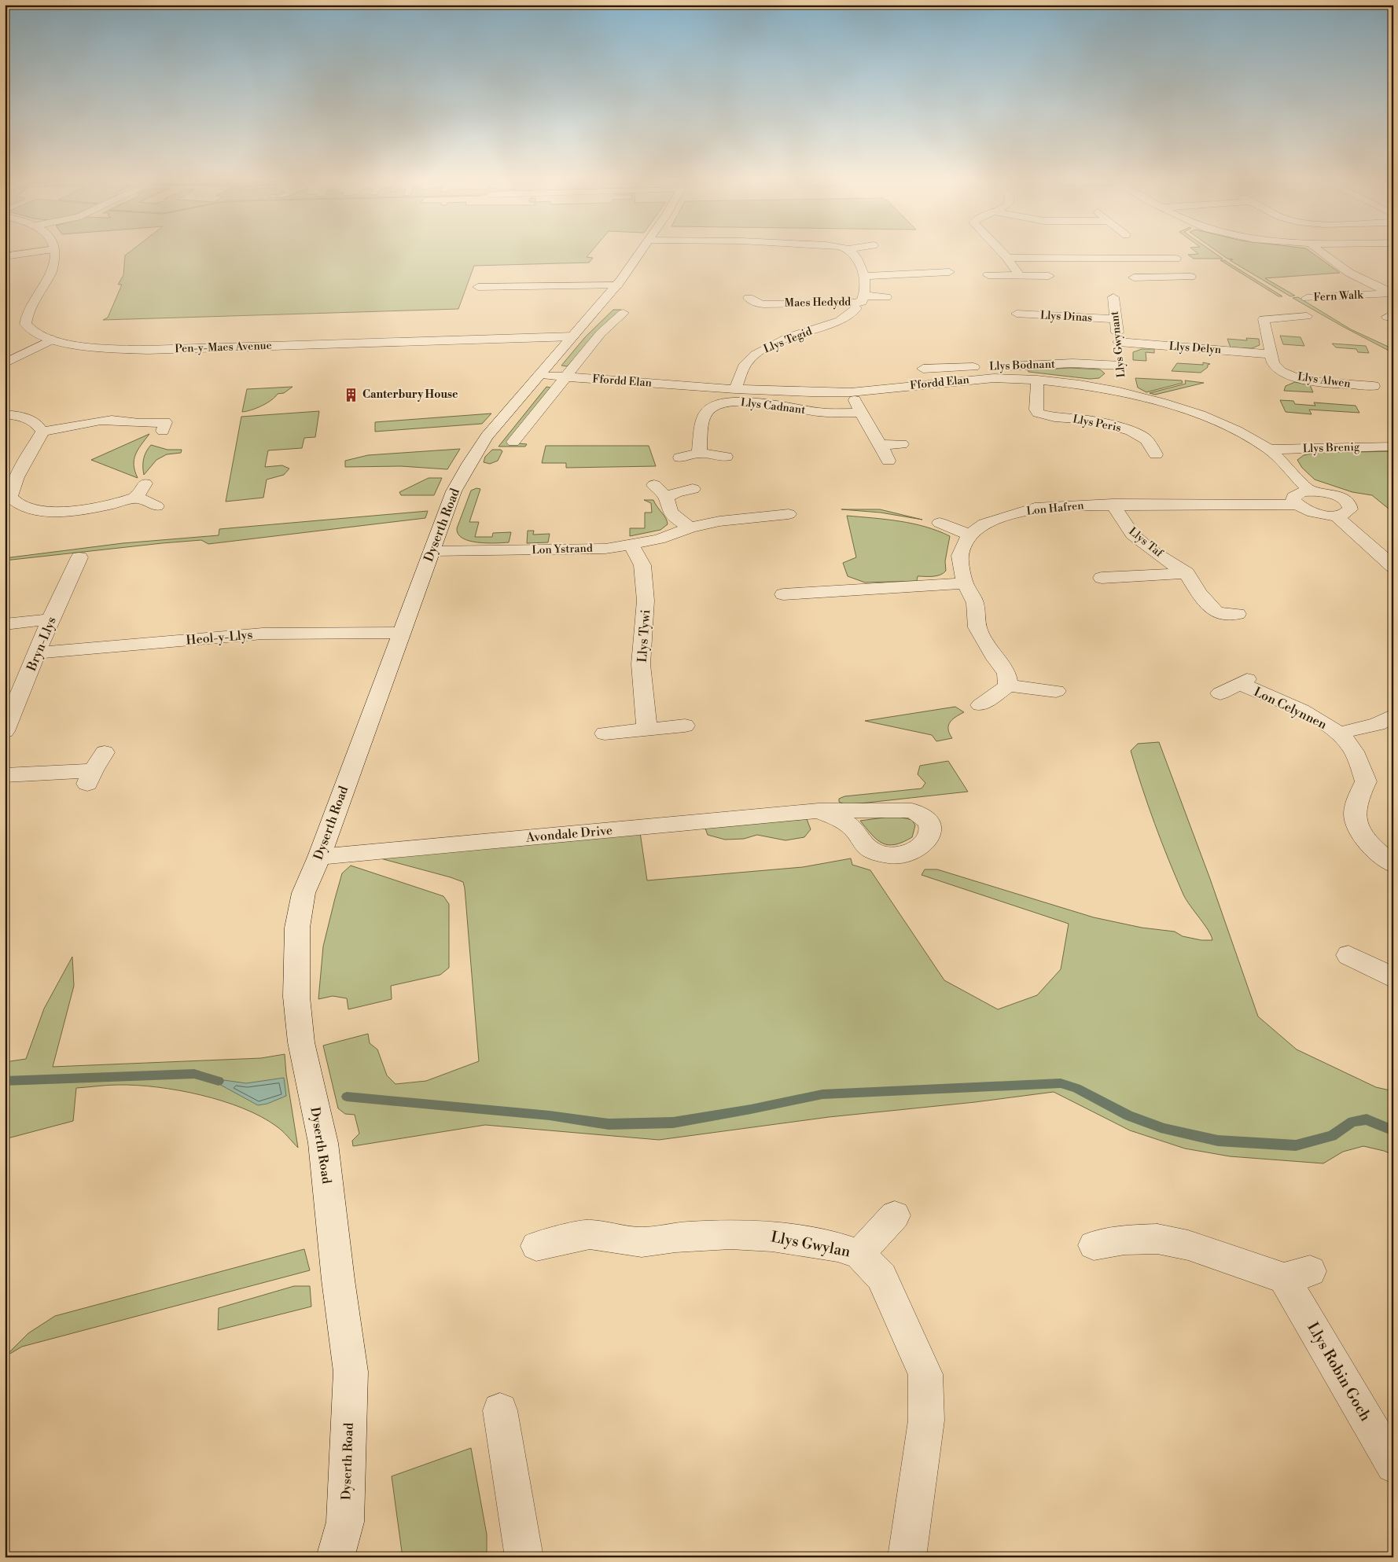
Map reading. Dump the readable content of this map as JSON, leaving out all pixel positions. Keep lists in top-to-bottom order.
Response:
{
  "streets": {
    "street": [
      "Fern Walk",
      "Maes Hedydd",
      "Llys Dinas",
      "Llys Tegid",
      "Llys Gwynant",
      "Pen-y-Maes Avenue",
      "Llys Delyn",
      "Llys Bodnant",
      "Llys Alwen",
      "Ffordd Elan",
      "Llys Cadnant",
      "Llys Peris",
      "Llys Brenig",
      "Lon Hafren",
      "Dyserth Road",
      "Llys Taf",
      "Lon Ystrand",
      "Llys Tywi",
      "Heol-y-Llys",
      "Bryn-Llys",
      "Lon Celynnen",
      "Avondale Drive",
      "Llys Gwylan",
      "Llys Robin Goch"
    ]
  },
  "crossings": [
    ["Llys Dinas", "Llys Gwynant"],
    ["Llys Tegid", "Ffordd Elan"],
    ["Llys Gwynant", "Llys Delyn"],
    ["Llys Gwynant", "Llys Bodnant"],
    ["Llys Gwynant", "Ffordd Elan"],
    ["Pen-y-Maes Avenue", "Dyserth Road"],
    ["Llys Delyn", "Llys Alwen"],
    ["Ffordd Elan", "Llys Brenig"],
    ["Ffordd Elan", "Dyserth Road"],
    ["Lon Hafren", "Llys Taf"],
    ["Dyserth Road", "Lon Ystrand"],
    ["Dyserth Road", "Heol-y-Llys"],
    ["Dyserth Road", "Avondale Drive"],
    ["Lon Ystrand", "Llys Tywi"],
    ["Heol-y-Llys", "Bryn-Llys"]
  ],
  "places": {
    "building": ["Canterbury House"]
  }
}
